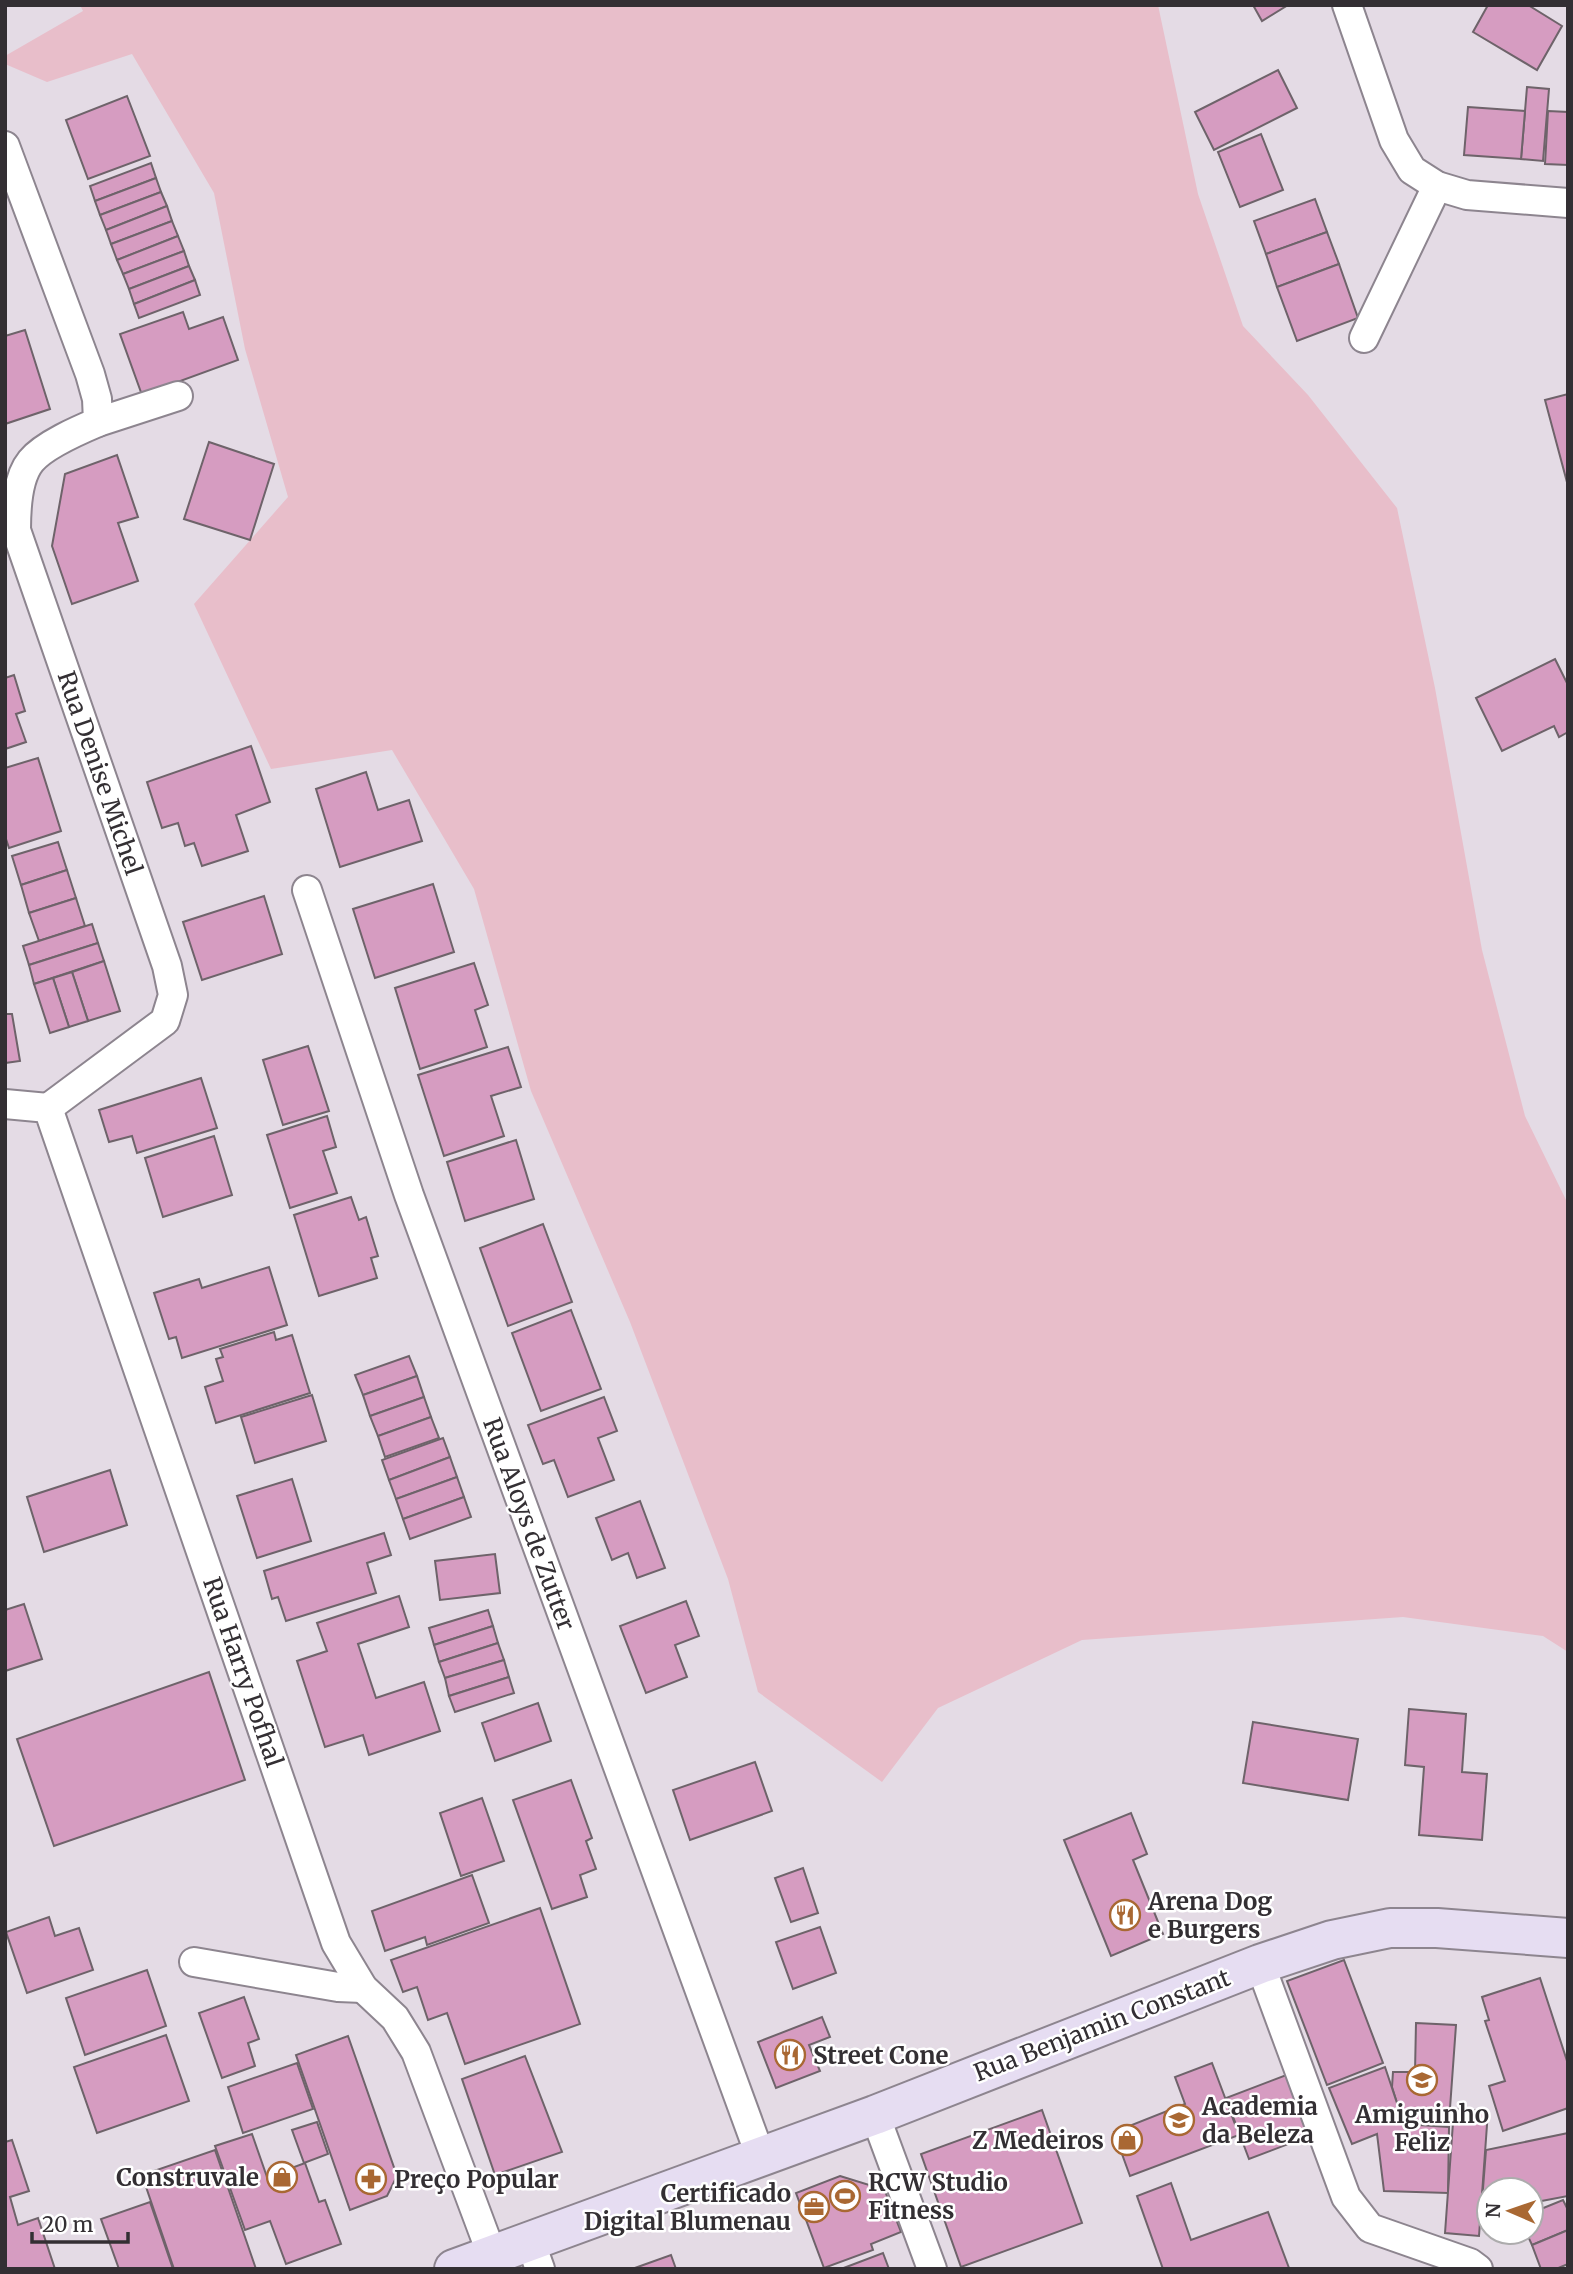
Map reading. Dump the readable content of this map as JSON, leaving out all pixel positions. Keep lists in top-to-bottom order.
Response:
{
  "streets": {
    "main road": ["Rua Benjamin Constant"],
    "street": ["Rua Denise Michel", "Rua Aloys de Zutter", "Rua Harry Pofhal"]
  },
  "crossings": [
    ["Rua Denise Michel", "Rua Harry Pofhal"],
    ["Rua Aloys de Zutter", "Rua Benjamin Constant"],
    ["Rua Harry Pofhal", "Rua Benjamin Constant"]
  ],
  "places": {
    "restaurant": ["Arena Dog e Burgers", "Street Cone"],
    "school or university": ["Amiguinho Feliz", "Academia da Beleza"],
    "shop": ["Z Medeiros", "Construvale"],
    "pharmacy": ["Preço Popular"],
    "sports": ["RCW Studio Fitness"],
    "office": ["Certificado Digital Blumenau"]
  },
  "scale_bar": "20 m",
  "north": "left"
}
